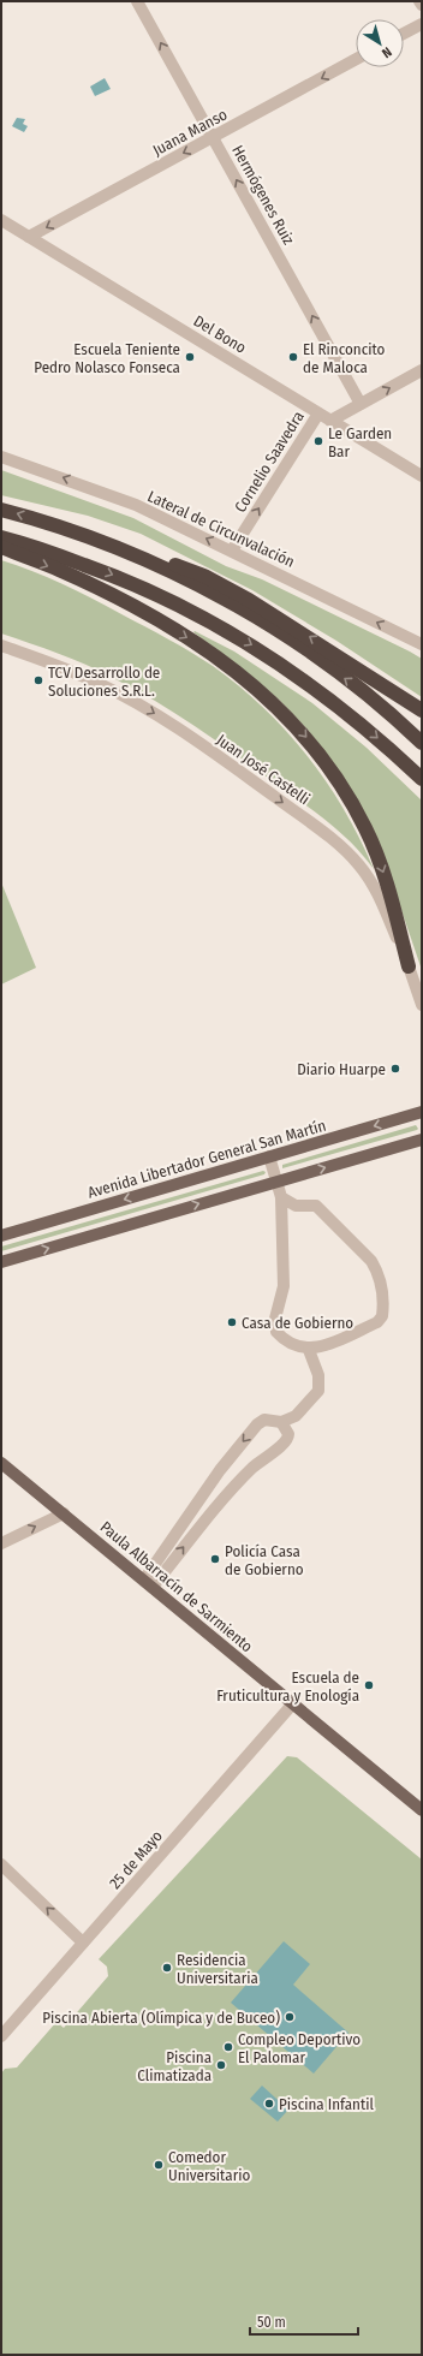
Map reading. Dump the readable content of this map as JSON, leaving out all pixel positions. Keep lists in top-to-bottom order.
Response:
{
  "streets": {
    "main road": ["Avenida Libertador General San Martín", "Paula Albarracín de Sarmiento"],
    "street": [
      "Juana Manso",
      "Hermógenes Ruiz",
      "Del Bono",
      "Cornelio Saavedra",
      "Lateral de Circunvalación",
      "Juan José Castelli",
      "25 de Mayo"
    ]
  },
  "crossings": [
    ["Juana Manso", "Hermógenes Ruiz"],
    ["Juana Manso", "Del Bono"],
    ["Hermógenes Ruiz", "Cornelio Saavedra"],
    ["Del Bono", "Cornelio Saavedra"],
    ["Cornelio Saavedra", "Lateral de Circunvalación"],
    ["Paula Albarracín de Sarmiento", "25 de Mayo"]
  ],
  "one_way": [
    "Juana Manso",
    "Hermógenes Ruiz",
    "Cornelio Saavedra",
    "Lateral de Circunvalación",
    "Juan José Castelli"
  ],
  "places": [
    "Escuela Teniente Pedro Nolasco Fonseca",
    "El Rinconcito de Maloca",
    "Le Garden Bar",
    "TCV Desarrollo de Soluciones S.R.L.",
    "Diario Huarpe",
    "Casa de Gobierno",
    "Policía Casa de Gobierno",
    "Escuela de Fruticultura y Enología",
    "Residencia Universitaria",
    "Piscina Abierta (Olímpica y de Buceo)",
    "Compleo Deportivo El Palomar",
    "Piscina Climatizada",
    "Piscina Infantil",
    "Comedor Universitario"
  ],
  "scale_bar": "50 m",
  "north": "bottom right"
}
